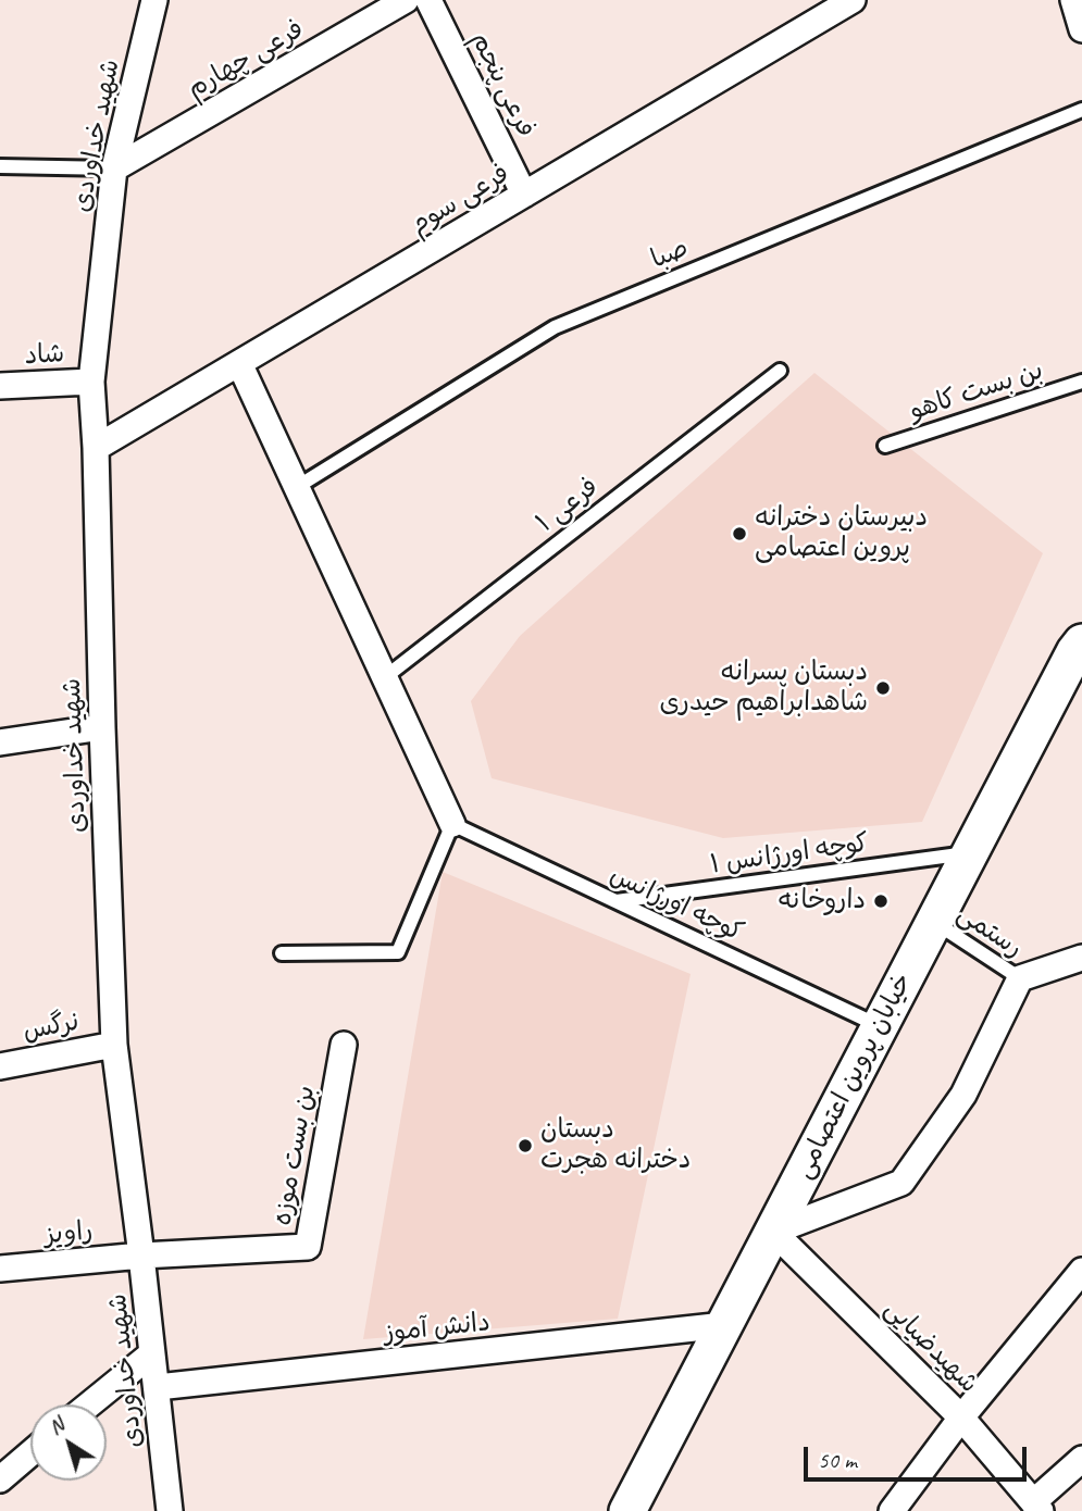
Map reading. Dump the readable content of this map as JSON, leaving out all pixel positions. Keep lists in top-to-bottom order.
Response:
{
  "streets": {
    "street": [
      "فرعی چهارم",
      "فرعی پنجم",
      "شهید خداوردی",
      "فرعی سوم",
      "شاد",
      "نرگس",
      "خیابان پروین اعتصامی",
      "بن بست موزه",
      "راویز",
      "دانش آموز",
      "شهیدضیایی"
    ],
    "lane": [
      "صبا",
      "بن بست کاهو",
      "فرعی ۱",
      "کوچه اورژانس ۱",
      "کوچه اورژانس",
      "رستمی"
    ]
  },
  "crossings": [
    ["فرعی چهارم", "شهید خداوردی"],
    ["فرعی پنجم", "فرعی سوم"],
    ["شهید خداوردی", "فرعی سوم"],
    ["شهید خداوردی", "شاد"],
    ["شهید خداوردی", "نرگس"],
    ["شهید خداوردی", "بن بست موزه"],
    ["شهید خداوردی", "راویز"],
    ["شهید خداوردی", "دانش آموز"],
    ["کوچه اورژانس ۱", "کوچه اورژانس"],
    ["کوچه اورژانس ۱", "خیابان پروین اعتصامی"],
    ["کوچه اورژانس", "خیابان پروین اعتصامی"],
    ["رستمی", "خیابان پروین اعتصامی"],
    ["خیابان پروین اعتصامی", "دانش آموز"],
    ["خیابان پروین اعتصامی", "شهیدضیایی"],
    ["بن بست موزه", "راویز"]
  ],
  "places": [
    "دبیرستان دخترانه پروین اعتصامی",
    "دبستان پسرانه شاهدابراهیم حیدری",
    "داروخانه",
    "دبستان دخترانه هجرت"
  ],
  "scale_bar": "50 m",
  "north": "top left"
}
